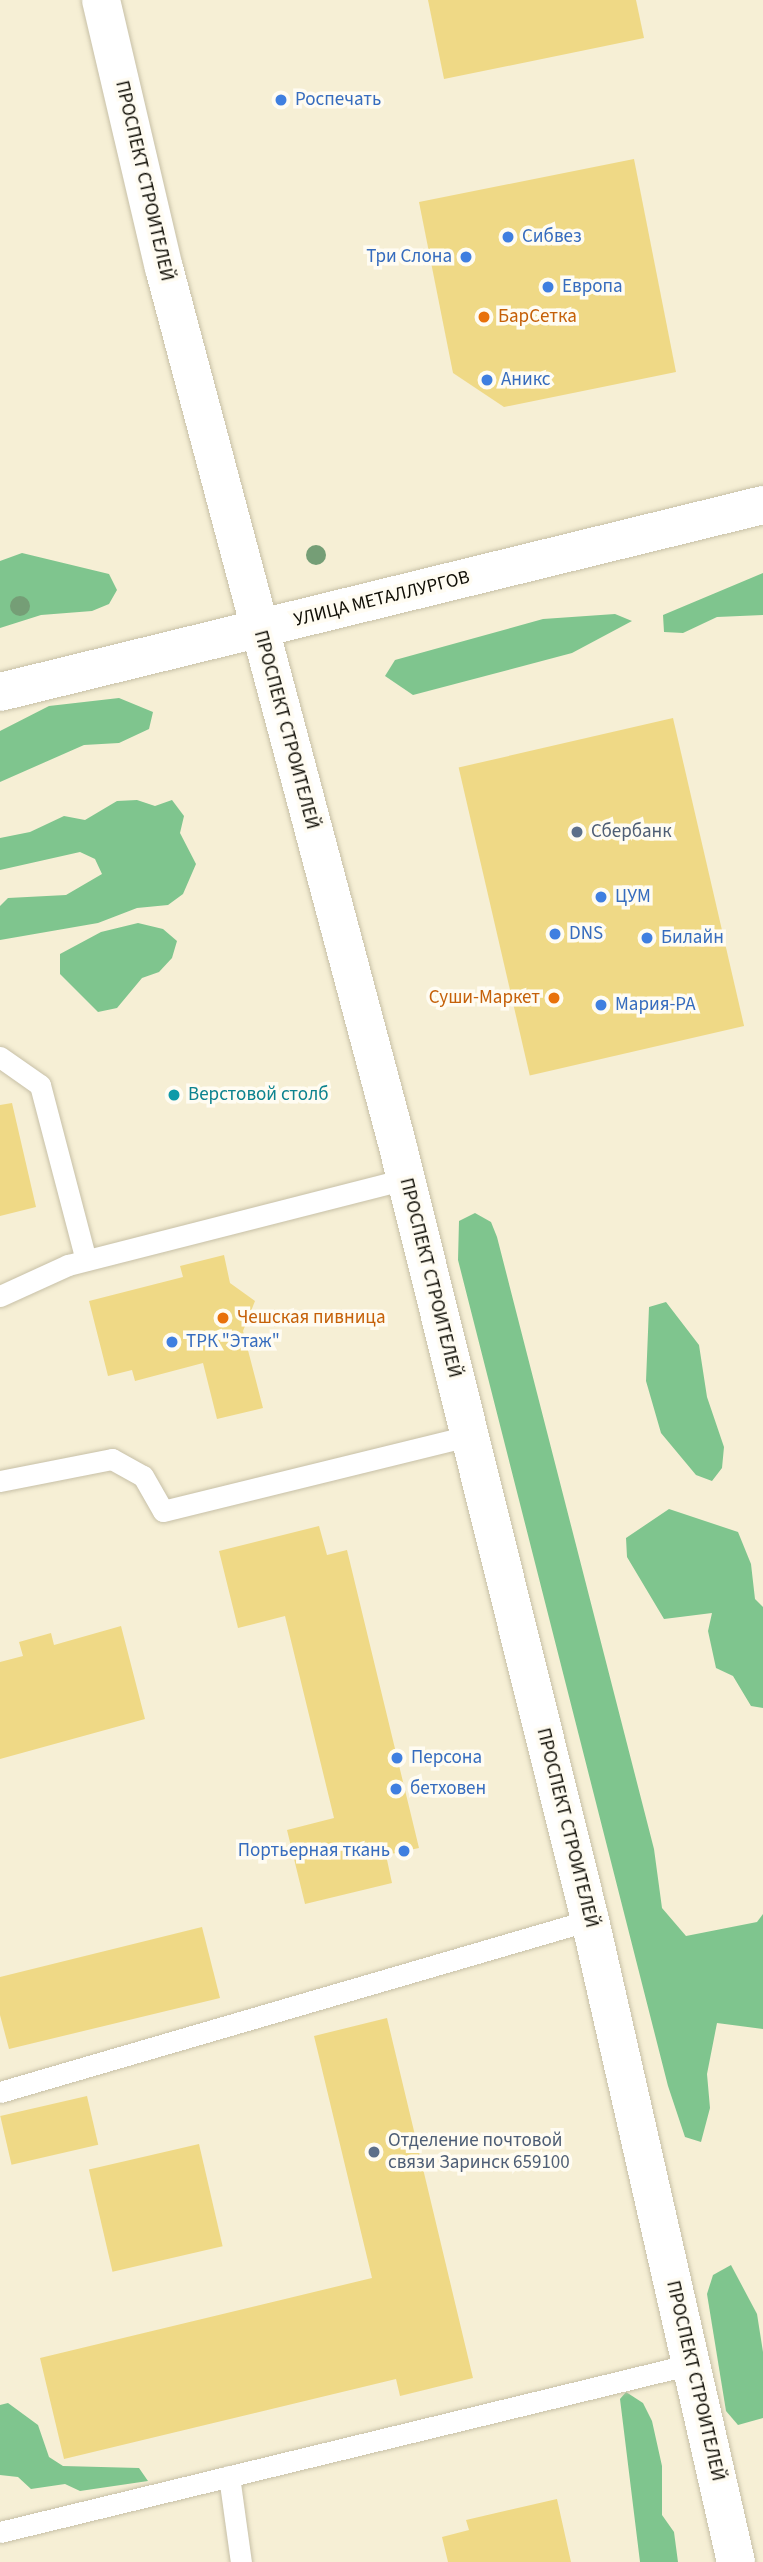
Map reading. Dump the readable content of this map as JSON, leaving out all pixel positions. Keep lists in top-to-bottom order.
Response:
{
  "streets": {
    "street": ["ПРОСПЕКТ СТРОИТЕЛЕЙ", "УЛИЦА МЕТАЛЛУРГОВ"]
  },
  "crossings": [
    ["ПРОСПЕКТ СТРОИТЕЛЕЙ", "УЛИЦА МЕТАЛЛУРГОВ"]
  ],
  "places": [
    "Роспечать",
    "Сибвез",
    "Три Слона",
    "Европа",
    "БарСетка",
    "Аникс",
    "Сбербанк",
    "ЦУМ",
    "DNS",
    "Билайн",
    "Суши-Маркет",
    "Мария-РА",
    "Верстовой столб",
    "Чешская пивница",
    "ТРК \"Этаж\"",
    "Персона",
    "бетховен",
    "Портьерная ткань",
    "Отделение почтовой связи Заринск 659100"
  ]
}
